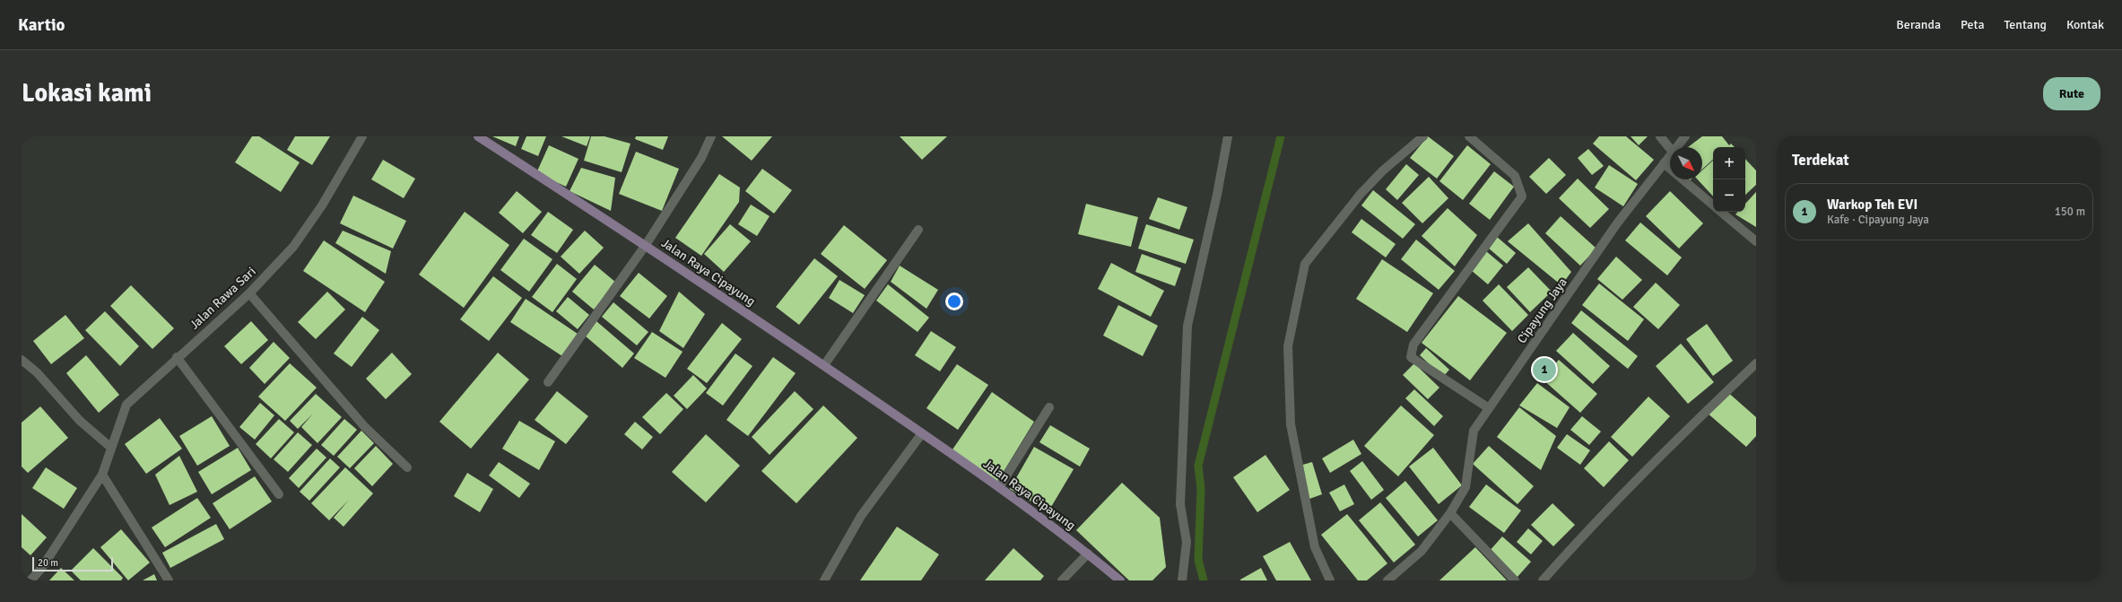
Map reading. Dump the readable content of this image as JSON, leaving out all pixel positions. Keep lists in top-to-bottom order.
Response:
{
  "streets": {
    "main road": ["Jalan Raya Cipayung"],
    "street": ["Jalan Rawa Sari", "Cipayung Jaya"]
  },
  "scale_bar": "20 m",
  "north": "bottom right",
  "page": {
    "header": "Kartio",
    "nav": [
      "Beranda",
      "Peta",
      "Tentang",
      "Kontak"
    ],
    "buttons": "Rute",
    "title": "Lokasi kami",
    "heading": "Terdekat",
    "map_buttons": ["+", "−"],
    "list": [
      {
        "mark": "1",
        "name": "Warkop Teh EVI",
        "note": "Kafe · Cipayung Jaya",
        "value": "150 m"
      }
    ],
    "pins": "1",
    "scale": "20 m"
  }
}
